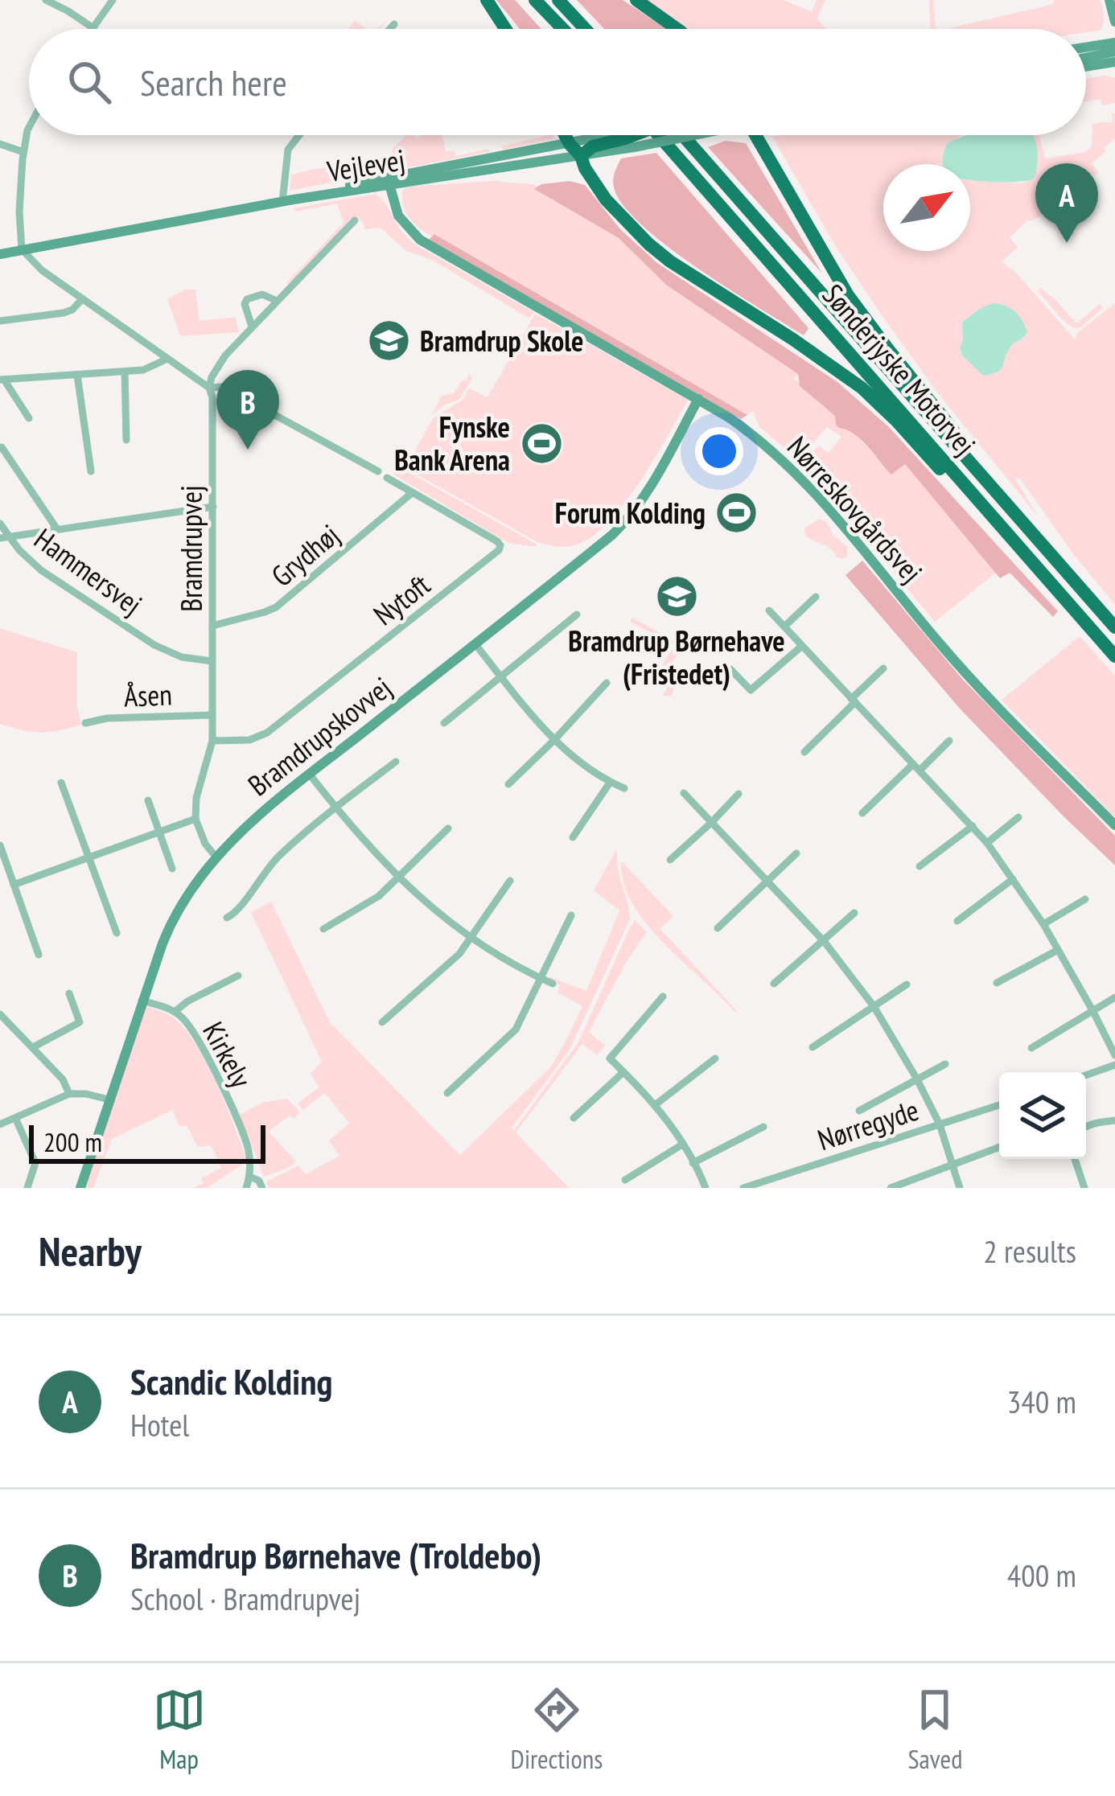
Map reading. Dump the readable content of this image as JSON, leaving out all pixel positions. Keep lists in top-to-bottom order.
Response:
{
  "streets": {
    "highway": ["Sønderjyske Motorvej"],
    "street": [
      "Vejlevej",
      "Nørreskovgårdsvej",
      "Bramdrupvej",
      "Grydhøj",
      "Hammersvej",
      "Nytoft",
      "Åsen",
      "Bramdrupskovvej",
      "Kirkely",
      "Nørregyde"
    ]
  },
  "crossings": [
    ["Vejlevej", "Nørreskovgårdsvej"],
    ["Nørreskovgårdsvej", "Bramdrupskovvej"],
    ["Bramdrupvej", "Grydhøj"],
    ["Bramdrupvej", "Hammersvej"],
    ["Bramdrupvej", "Nytoft"],
    ["Bramdrupvej", "Åsen"],
    ["Grydhøj", "Nytoft"],
    ["Bramdrupskovvej", "Kirkely"]
  ],
  "places": {
    "school or university": ["Bramdrup Skole", "Bramdrup Børnehave (Fristedet)"],
    "sports": ["Fynske Bank Arena", "Forum Kolding"]
  },
  "scale_bar": "200 m",
  "north": "top right",
  "page": {
    "search": "Search here",
    "pins": ["A", "B"],
    "scale": "200 m",
    "heading": ["Nearby", "2 results"],
    "list": [
      {
        "mark": "A",
        "name": "Scandic Kolding",
        "note": "Hotel",
        "value": "340 m"
      },
      {
        "mark": "B",
        "name": "Bramdrup Børnehave (Troldebo)",
        "note": "School · Bramdrupvej",
        "value": "400 m"
      }
    ],
    "nav": ["Map", "Directions", "Saved"]
  }
}
